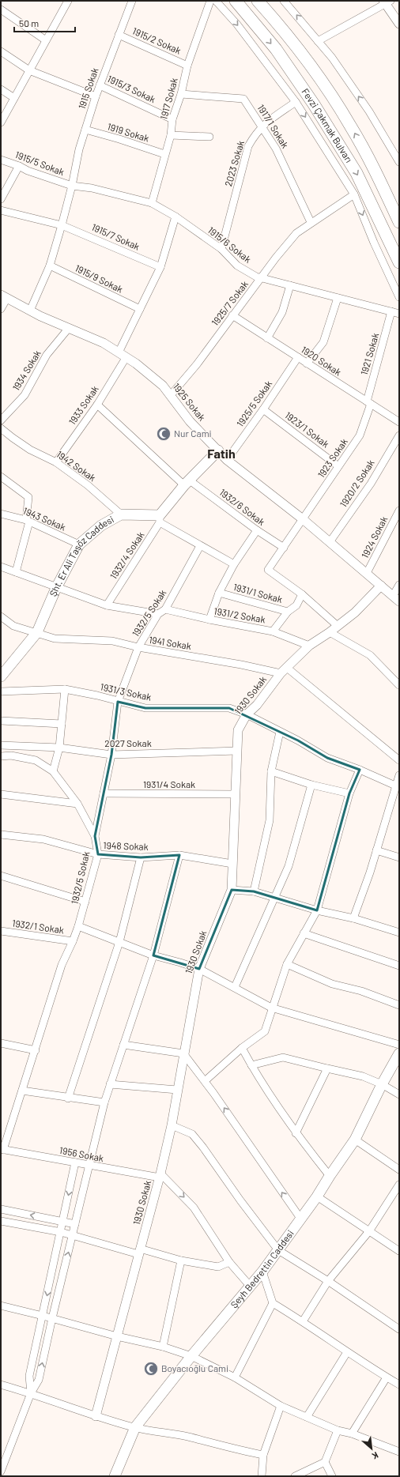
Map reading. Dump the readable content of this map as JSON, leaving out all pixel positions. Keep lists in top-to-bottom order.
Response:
{
  "streets": {
    "main road": ["Fevzi Çakmak Bulvarı", "Şht. Er Ali Taşöz Caddesi", "Şeyh Bedrettin Caddesi"],
    "street": [
      "1915/2 Sokak",
      "1915 Sokak",
      "1915/3 Sokak",
      "1917 Sokak",
      "1917/1 Sokak",
      "1919 Sokak",
      "1915/5 Sokak",
      "2023 Sokak",
      "1915/7 Sokak",
      "1915/6 Sokak",
      "1915/9 Sokak",
      "1925/7 Sokak",
      "1921 Sokak",
      "1920 Sokak",
      "1934 Sokak",
      "1925 Sokak",
      "1925/5 Sokak",
      "1933 Sokak",
      "1923/1 Sokak",
      "1923 Sokak",
      "1942 Sokak",
      "1920/2 Sokak",
      "1932/6 Sokak",
      "1943 Sokak",
      "1924 Sokak",
      "1932/4 Sokak",
      "1931/1 Sokak",
      "1932/5 Sokak",
      "1931/2 Sokak",
      "1941 Sokak",
      "1931/3 Sokak",
      "1930 Sokak",
      "2027 Sokak",
      "1931/4 Sokak",
      "1948 Sokak",
      "1932/1 Sokak",
      "1956 Sokak"
    ]
  },
  "crossings": [
    ["1915/2 Sokak", "1915 Sokak"],
    ["1915/2 Sokak", "1917 Sokak"],
    ["1915 Sokak", "1915/3 Sokak"],
    ["1915 Sokak", "1919 Sokak"],
    ["1915 Sokak", "1915/5 Sokak"],
    ["1915 Sokak", "1915/7 Sokak"],
    ["1915 Sokak", "1915/6 Sokak"],
    ["1915/3 Sokak", "1917 Sokak"],
    ["1917 Sokak", "1917/1 Sokak"],
    ["1917 Sokak", "1919 Sokak"],
    ["1917 Sokak", "1915/6 Sokak"],
    ["1917/1 Sokak", "2023 Sokak"],
    ["1917/1 Sokak", "1925/7 Sokak"],
    ["1915/5 Sokak", "1915/6 Sokak"],
    ["2023 Sokak", "1915/6 Sokak"],
    ["1915/6 Sokak", "1925/7 Sokak"],
    ["1915/6 Sokak", "1921 Sokak"],
    ["1925/7 Sokak", "1920 Sokak"],
    ["1925/7 Sokak", "1925 Sokak"],
    ["1921 Sokak", "1920 Sokak"],
    ["1921 Sokak", "1923 Sokak"],
    ["1920 Sokak", "1925/5 Sokak"],
    ["1920 Sokak", "1923 Sokak"],
    ["1934 Sokak", "1925 Sokak"],
    ["1925 Sokak", "1925/5 Sokak"],
    ["1925 Sokak", "1933 Sokak"],
    ["1925 Sokak", "1923 Sokak"],
    ["1925 Sokak", "1920/2 Sokak"],
    ["1925 Sokak", "1924 Sokak"],
    ["1925 Sokak", "1930 Sokak"],
    ["1925/5 Sokak", "1923/1 Sokak"],
    ["1933 Sokak", "1942 Sokak"],
    ["1933 Sokak", "1932/6 Sokak"],
    ["1923/1 Sokak", "1923 Sokak"],
    ["1923 Sokak", "1932/6 Sokak"],
    ["1923 Sokak", "1931/1 Sokak"],
    ["1942 Sokak", "Şht. Er Ali Taşöz Caddesi"],
    ["1932/6 Sokak", "1931/1 Sokak"],
    ["1943 Sokak", "Şht. Er Ali Taşöz Caddesi"],
    ["1932/4 Sokak", "Şht. Er Ali Taşöz Caddesi"],
    ["Şht. Er Ali Taşöz Caddesi", "1941 Sokak"],
    ["1931/1 Sokak", "1931/2 Sokak"],
    ["1932/5 Sokak", "1931/2 Sokak"],
    ["1932/5 Sokak", "1941 Sokak"],
    ["1932/5 Sokak", "1931/3 Sokak"],
    ["1932/5 Sokak", "2027 Sokak"],
    ["1932/5 Sokak", "1931/4 Sokak"],
    ["1932/5 Sokak", "1948 Sokak"],
    ["1932/5 Sokak", "1932/1 Sokak"],
    ["1932/5 Sokak", "1956 Sokak"],
    ["1931/2 Sokak", "1930 Sokak"],
    ["1941 Sokak", "1930 Sokak"],
    ["1931/3 Sokak", "1930 Sokak"],
    ["1930 Sokak", "2027 Sokak"],
    ["1930 Sokak", "1931/4 Sokak"],
    ["1930 Sokak", "1948 Sokak"],
    ["1930 Sokak", "1956 Sokak"]
  ],
  "districts": ["Fatih"],
  "places": {
    "mosque": ["Nur Cami", "Boyacıoğlu Cami"]
  },
  "scale_bar": "50 m",
  "north": "bottom right"
}
